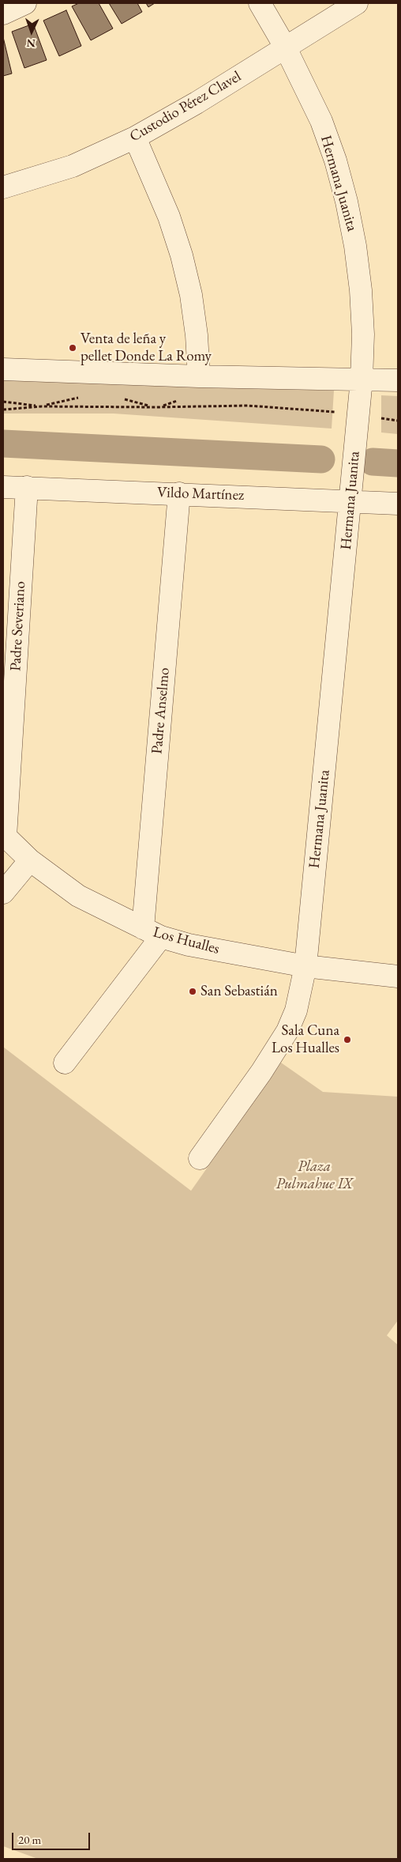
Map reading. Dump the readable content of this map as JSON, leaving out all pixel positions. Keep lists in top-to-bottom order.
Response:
{
  "streets": {
    "street": [
      "Custodio Pérez Clavel",
      "Hermana Juanita",
      "Vildo Martínez",
      "Padre Severiano",
      "Padre Anselmo",
      "Los Hualles"
    ]
  },
  "crossings": [
    ["Custodio Pérez Clavel", "Hermana Juanita"],
    ["Hermana Juanita", "Vildo Martínez"],
    ["Hermana Juanita", "Los Hualles"],
    ["Vildo Martínez", "Padre Severiano"],
    ["Vildo Martínez", "Padre Anselmo"],
    ["Padre Severiano", "Los Hualles"],
    ["Padre Anselmo", "Los Hualles"]
  ],
  "parks": ["Plaza Pulmahue IX"],
  "places": ["Venta de leña y pellet Donde La Romy", "San Sebastián", "Sala Cuna Los Hualles"],
  "scale_bar": "20 m",
  "north": "bottom"
}
